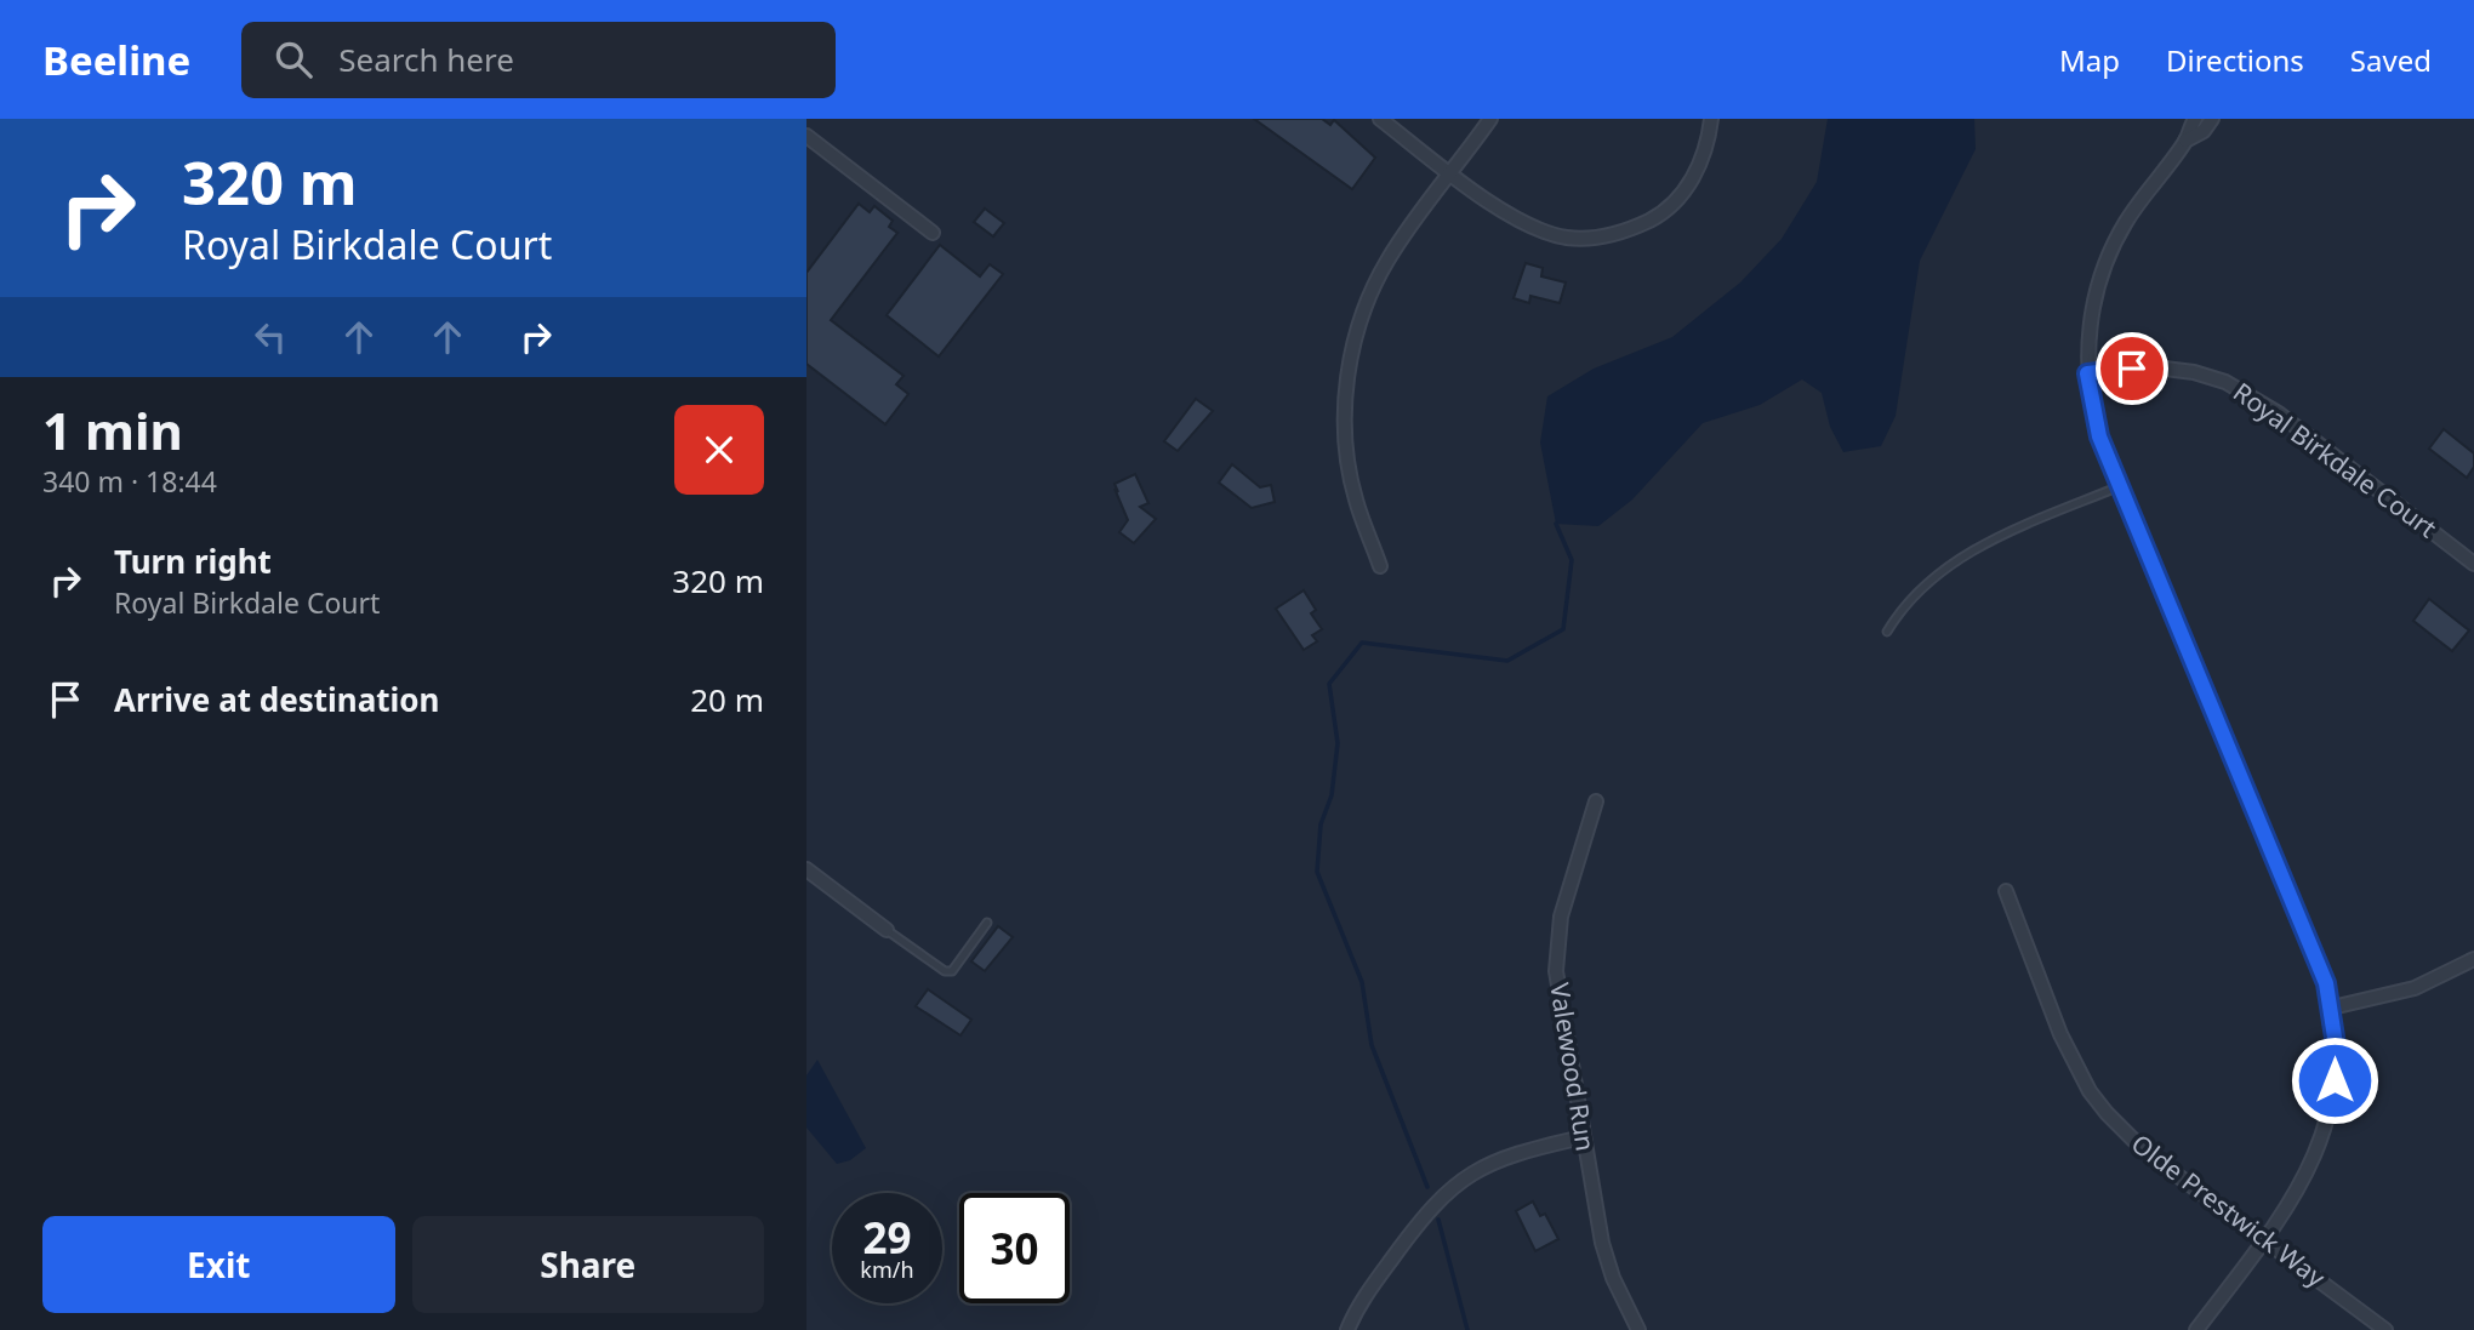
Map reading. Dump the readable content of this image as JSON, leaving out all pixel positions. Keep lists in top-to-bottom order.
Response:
{
  "streets": {
    "street": ["Royal Birkdale Court", "Valewood Run", "Olde Prestwick Way"]
  },
  "page": {
    "header": "Beeline",
    "search": "Search here",
    "nav": ["Map", "Directions", "Saved"],
    "turn": ["320 m", "Royal Birkdale Court"],
    "heading": ["1 min", "340 m · 18:44"],
    "list": [
      {
        "name": "Turn right",
        "note": "Royal Birkdale Court",
        "value": "320 m"
      },
      {
        "name": "Arrive at destination",
        "value": "20 m"
      }
    ],
    "speed": "29 km/h",
    "limit": "30",
    "buttons": ["Exit", "Share"]
  }
}
